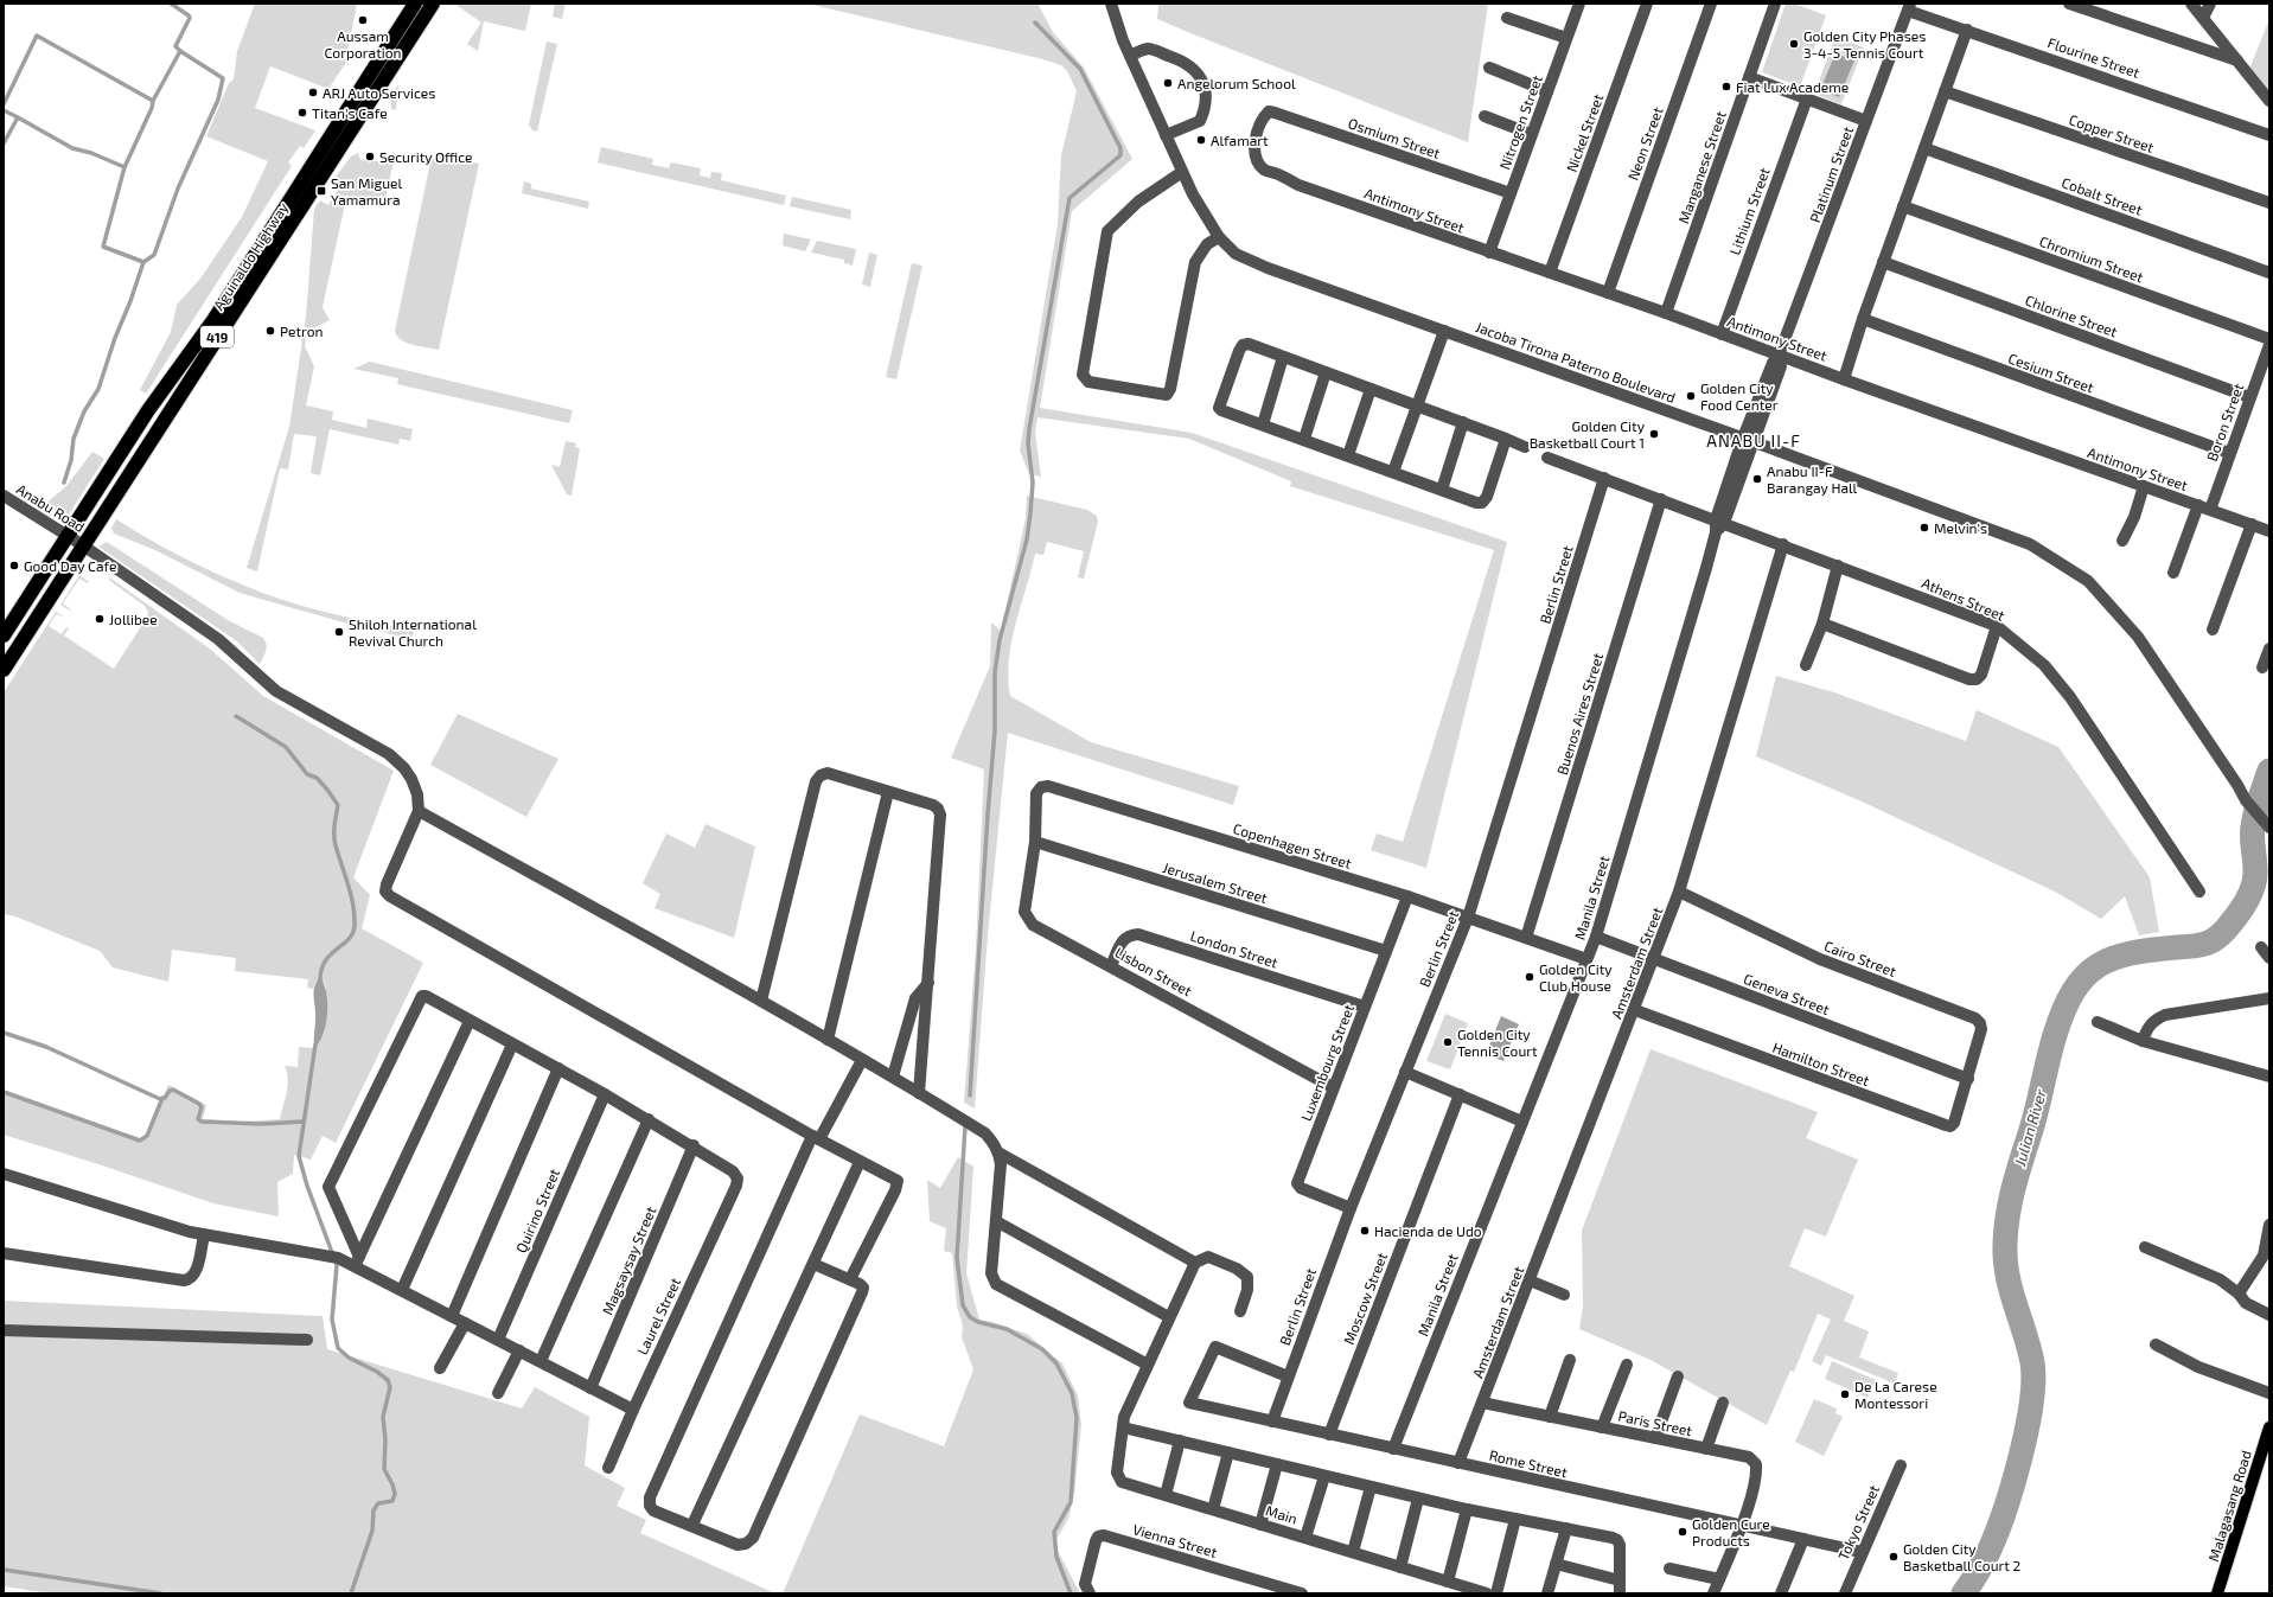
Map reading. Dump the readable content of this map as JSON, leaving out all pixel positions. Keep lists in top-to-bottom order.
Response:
{
  "streets": {
    "highway": ["Aguinaldo Highway", "419"],
    "main road": ["Malagasang Road"],
    "street": [
      "Flourine Street",
      "Nitrogen Street",
      "Nickel Street",
      "Copper Street",
      "Osmium Street",
      "Neon Street",
      "Manganese Street",
      "Platinum Street",
      "Cobalt Street",
      "Antimony Street",
      "Lithium Street",
      "Chromium Street",
      "Chlorine Street",
      "Jacoba Tirona Paterno Boulevard",
      "Cesium Street",
      "Boron Street",
      "Anabu Road",
      "Berlin Street",
      "Athens Street",
      "Buenos Aires Street",
      "Copenhagen Street",
      "Jerusalem Street",
      "Manila Street",
      "London Street",
      "Cairo Street",
      "Amsterdam Street",
      "Lisbon Street",
      "Geneva Street",
      "Luxembourg Street",
      "Hamilton Street",
      "Quirino Street",
      "Magsaysay Street",
      "Moscow Street",
      "Laurel Street",
      "Paris Street",
      "Rome Street",
      "Main",
      "Tokyo Street",
      "Vienna Street"
    ]
  },
  "crossings": [
    ["Flourine Street", "Platinum Street"],
    ["Nitrogen Street", "Osmium Street"],
    ["Nitrogen Street", "Antimony Street"],
    ["Nickel Street", "Antimony Street"],
    ["Osmium Street", "Antimony Street"],
    ["Neon Street", "Antimony Street"],
    ["Manganese Street", "Antimony Street"],
    ["Platinum Street", "Antimony Street"],
    ["Platinum Street", "Jacoba Tirona Paterno Boulevard"],
    ["Platinum Street", "Manila Street"],
    ["Antimony Street", "Lithium Street"],
    ["Antimony Street", "Boron Street"],
    ["Aguinaldo Highway", "Anabu Road"],
    ["Chlorine Street", "Boron Street"],
    ["Jacoba Tirona Paterno Boulevard", "Manila Street"],
    ["Cesium Street", "Boron Street"],
    ["Berlin Street", "Athens Street"],
    ["Berlin Street", "Copenhagen Street"],
    ["Berlin Street", "Luxembourg Street"],
    ["Berlin Street", "Rome Street"],
    ["Athens Street", "Buenos Aires Street"],
    ["Athens Street", "Manila Street"],
    ["Athens Street", "Amsterdam Street"],
    ["Buenos Aires Street", "Copenhagen Street"],
    ["Copenhagen Street", "Jerusalem Street"],
    ["Copenhagen Street", "Manila Street"],
    ["Copenhagen Street", "Lisbon Street"],
    ["Copenhagen Street", "Luxembourg Street"],
    ["Jerusalem Street", "Lisbon Street"],
    ["Jerusalem Street", "Luxembourg Street"],
    ["Manila Street", "Geneva Street"],
    ["Manila Street", "Rome Street"],
    ["London Street", "Lisbon Street"],
    ["London Street", "Luxembourg Street"],
    ["Cairo Street", "Amsterdam Street"],
    ["Cairo Street", "Geneva Street"],
    ["Cairo Street", "Hamilton Street"],
    ["Amsterdam Street", "Geneva Street"],
    ["Amsterdam Street", "Hamilton Street"],
    ["Amsterdam Street", "Paris Street"],
    ["Amsterdam Street", "Rome Street"],
    ["Lisbon Street", "Luxembourg Street"],
    ["Geneva Street", "Hamilton Street"],
    ["Magsaysay Street", "Laurel Street"],
    ["Moscow Street", "Rome Street"],
    ["Paris Street", "Rome Street"],
    ["Rome Street", "Tokyo Street"]
  ],
  "districts": ["ANABU II-F"],
  "water": ["Julian River"],
  "places": {
    "other": [
      "Aussam Corporation",
      "Golden City Phases 3-4-5 Tennis Court",
      "Angelorum School",
      "Fiat Lux Academe",
      "ARJ Auto Services",
      "Titan's Cafe",
      "Alfamart",
      "Security Office",
      "Petron",
      "Golden City Food Center",
      "Golden City Basketball Court 1",
      "Anabu II-F Barangay Hall",
      "Melvin's",
      "Good Day Cafe",
      "Jollibee",
      "Shiloh International Revival Church",
      "Golden City Club House",
      "Golden City Tennis Court",
      "Hacienda de Udo",
      "De La Carese Montessori",
      "Golden Cure Products",
      "Golden City Basketball Court 2"
    ],
    "transit": ["San Miguel Yamamura"]
  }
}
